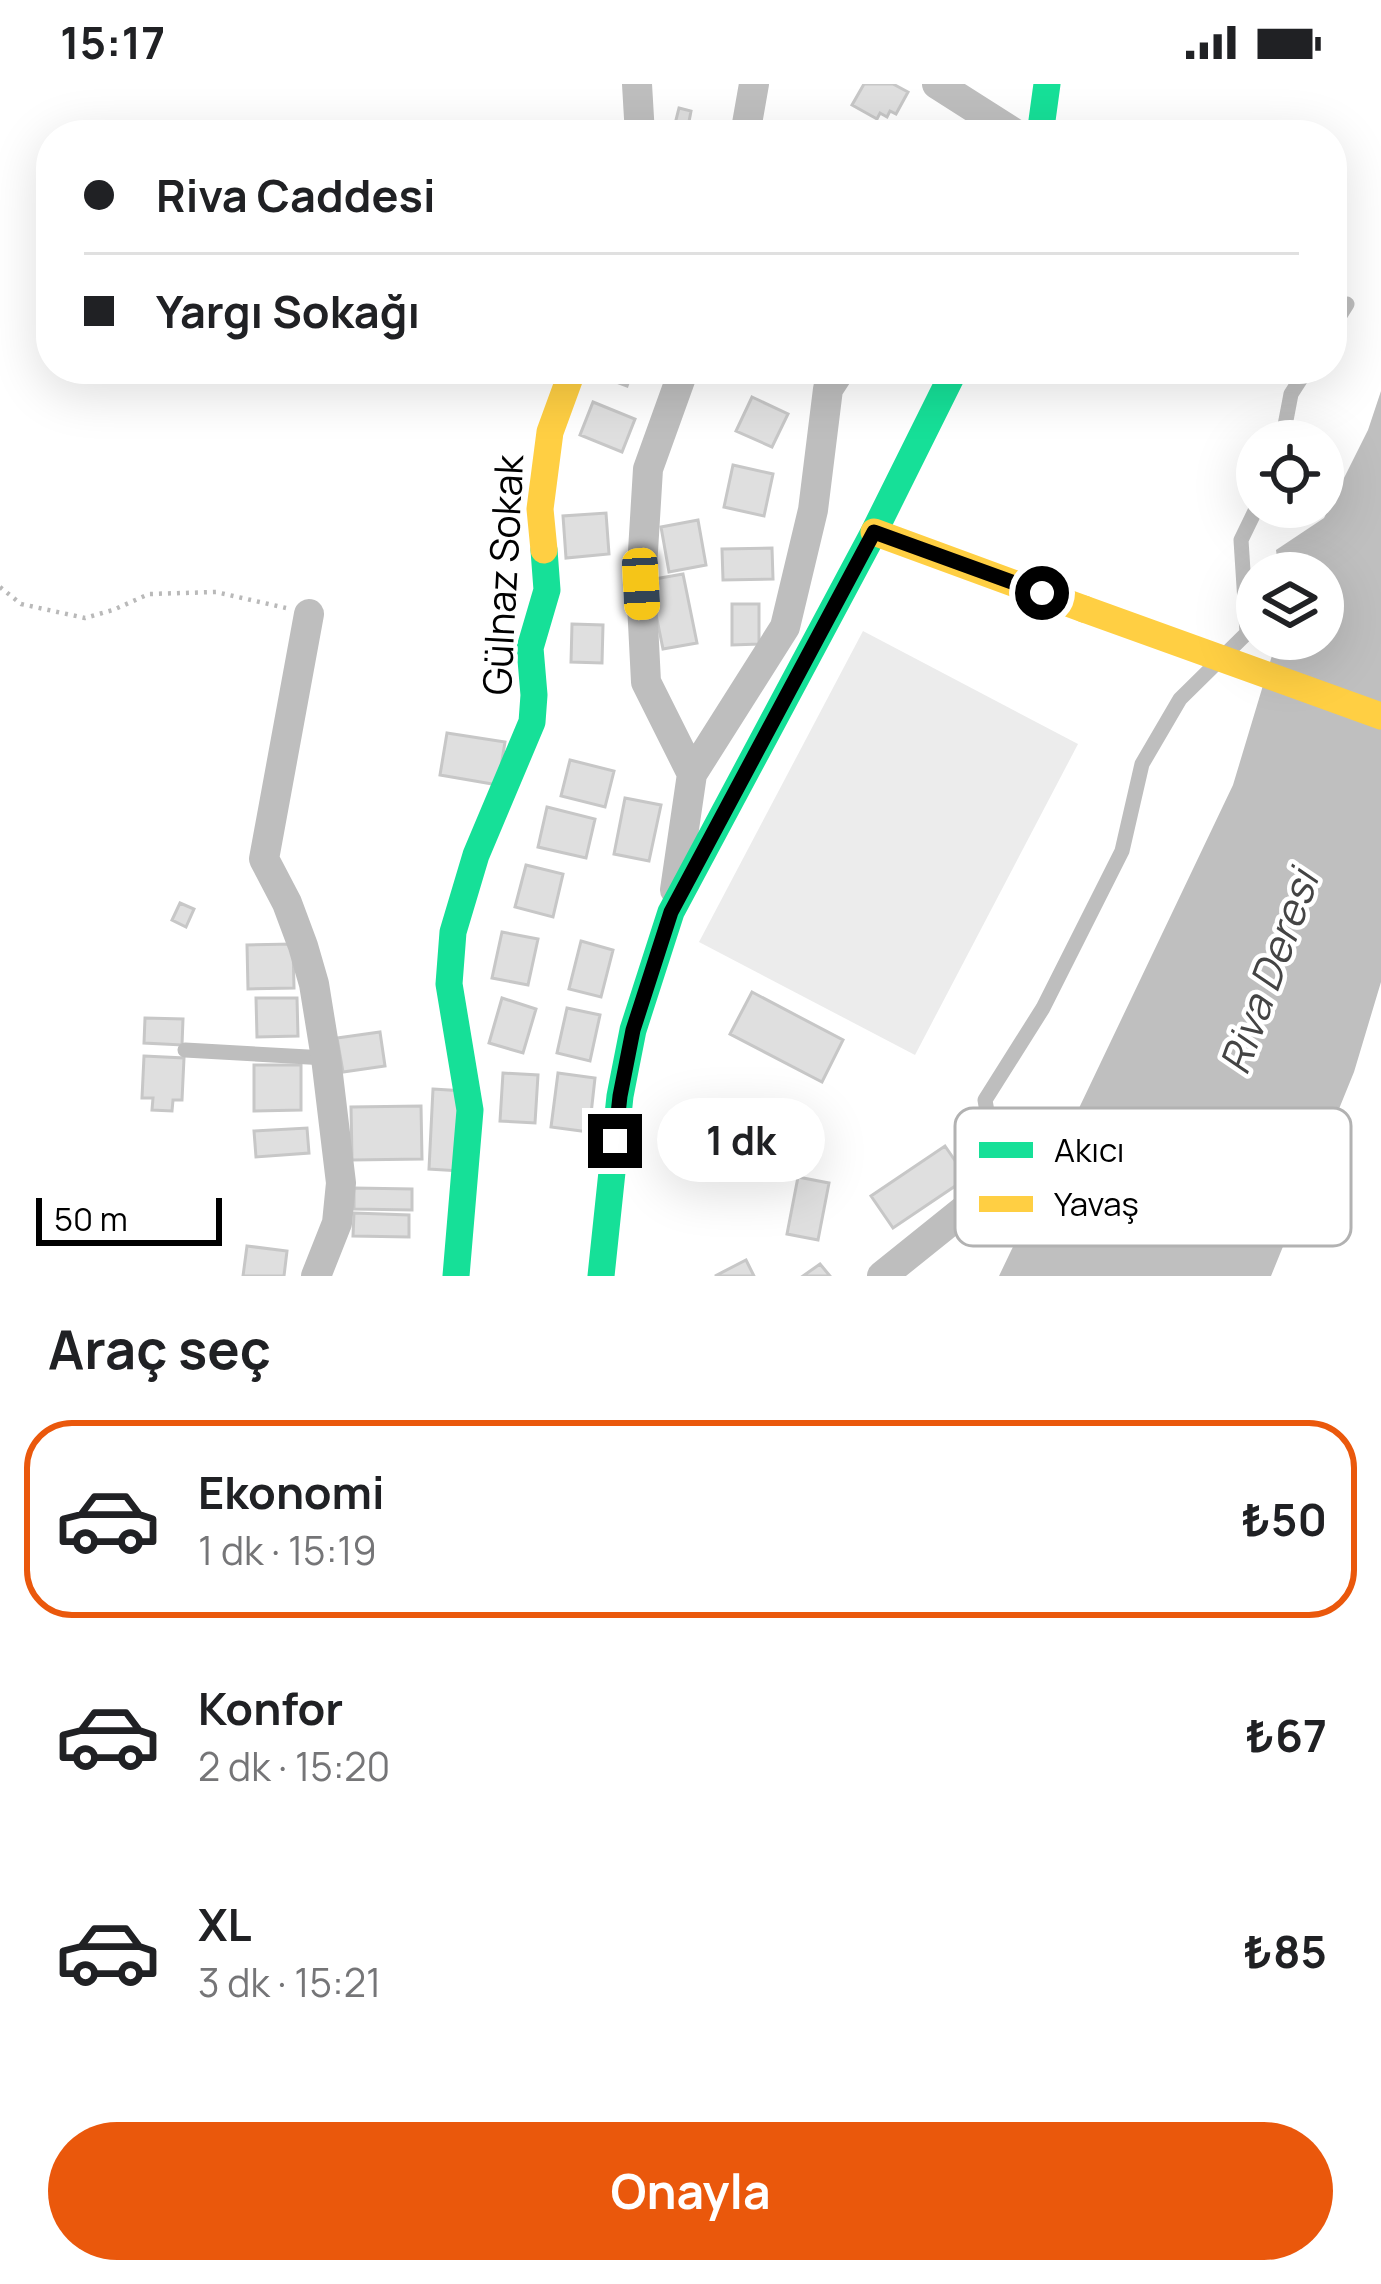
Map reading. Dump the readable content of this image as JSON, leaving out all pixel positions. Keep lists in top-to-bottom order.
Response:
{
  "streets": {
    "main road": ["Gülnaz Sokak"]
  },
  "water": ["Riva Deresi"],
  "legend": ["Akıcı", "Yavaş"],
  "scale_bar": "50 m",
  "page": {
    "status": "15:17",
    "banner": ["Riva Caddesi", "Yargı Sokağı"],
    "bubble": "1 dk",
    "scale": "50 m",
    "heading": "Araç seç",
    "list": [
      {
        "name": "Ekonomi",
        "note": "1 dk · 15:19",
        "value": "₺50"
      },
      {
        "name": "Konfor",
        "note": "2 dk · 15:20",
        "value": "₺67"
      },
      {
        "name": "XL",
        "note": "3 dk · 15:21",
        "value": "₺85"
      }
    ],
    "buttons": "Onayla"
  }
}
